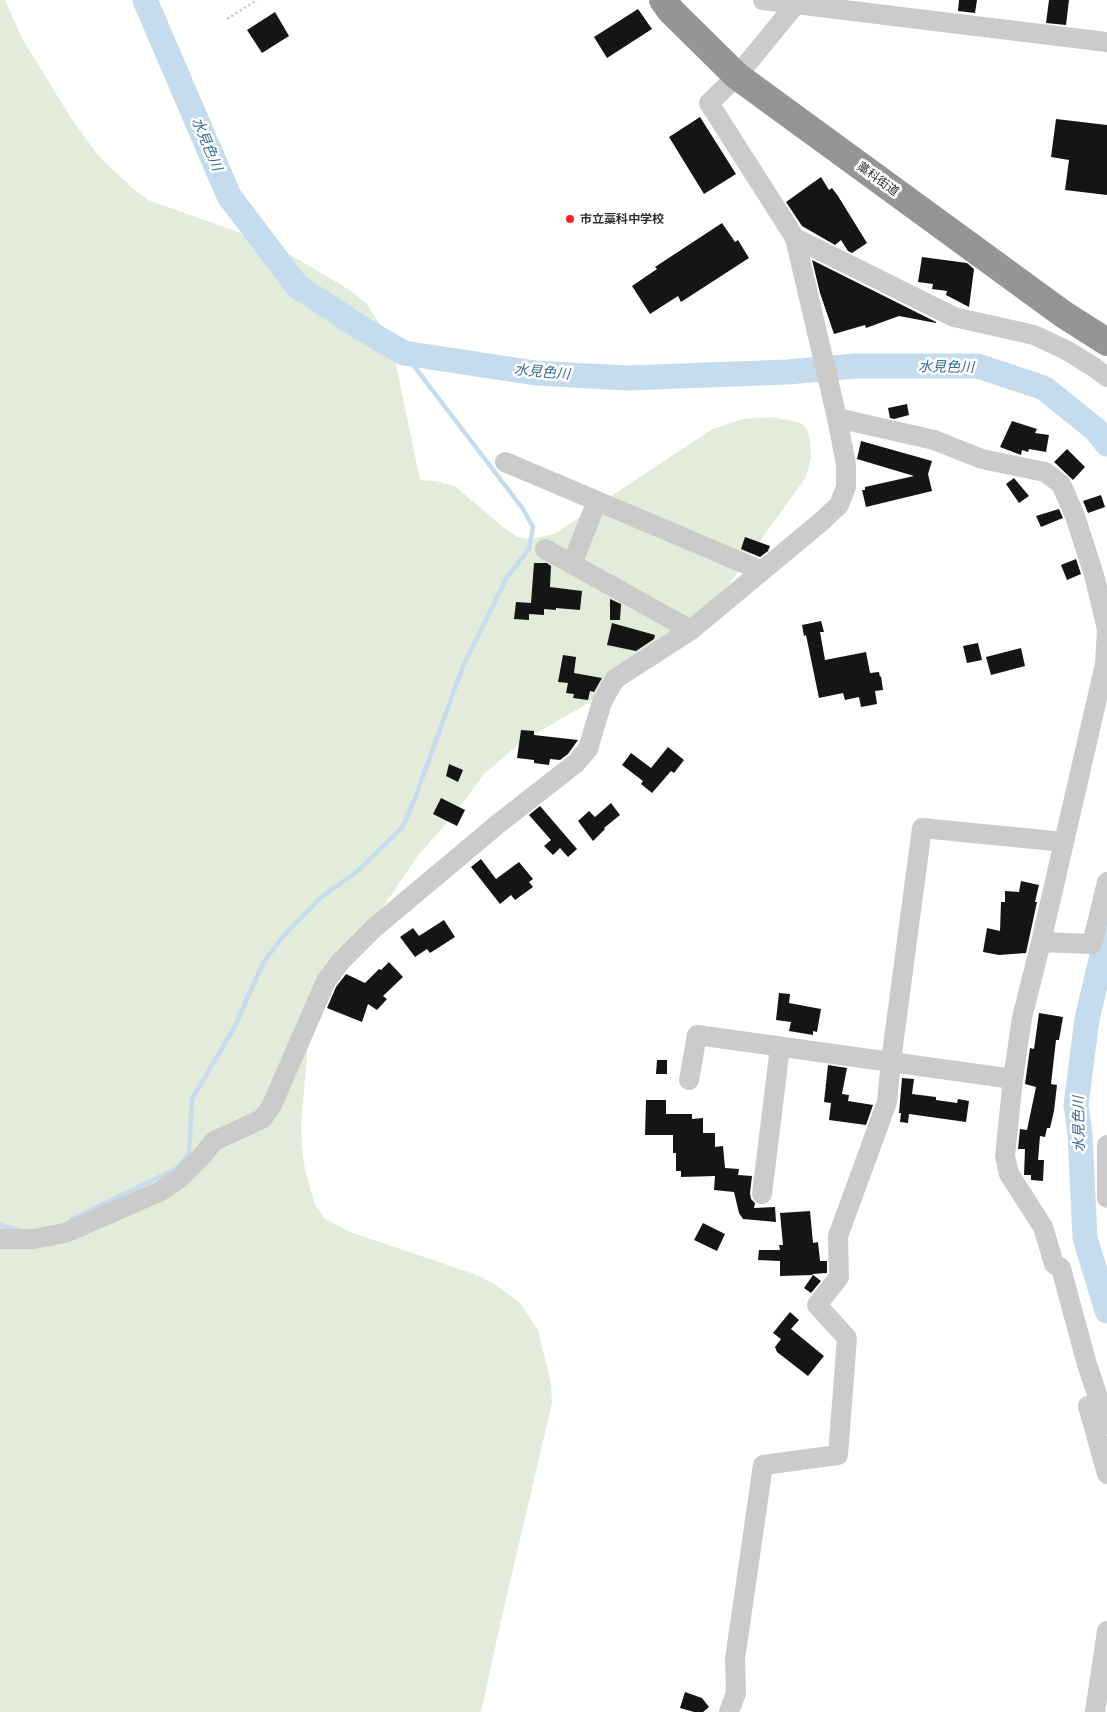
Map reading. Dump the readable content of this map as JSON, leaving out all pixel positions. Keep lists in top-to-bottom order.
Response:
{
  "streets": {
    "highway": ["藁科街道"]
  },
  "water": ["水見色川"],
  "places": ["市立藁科中学校"]
}
